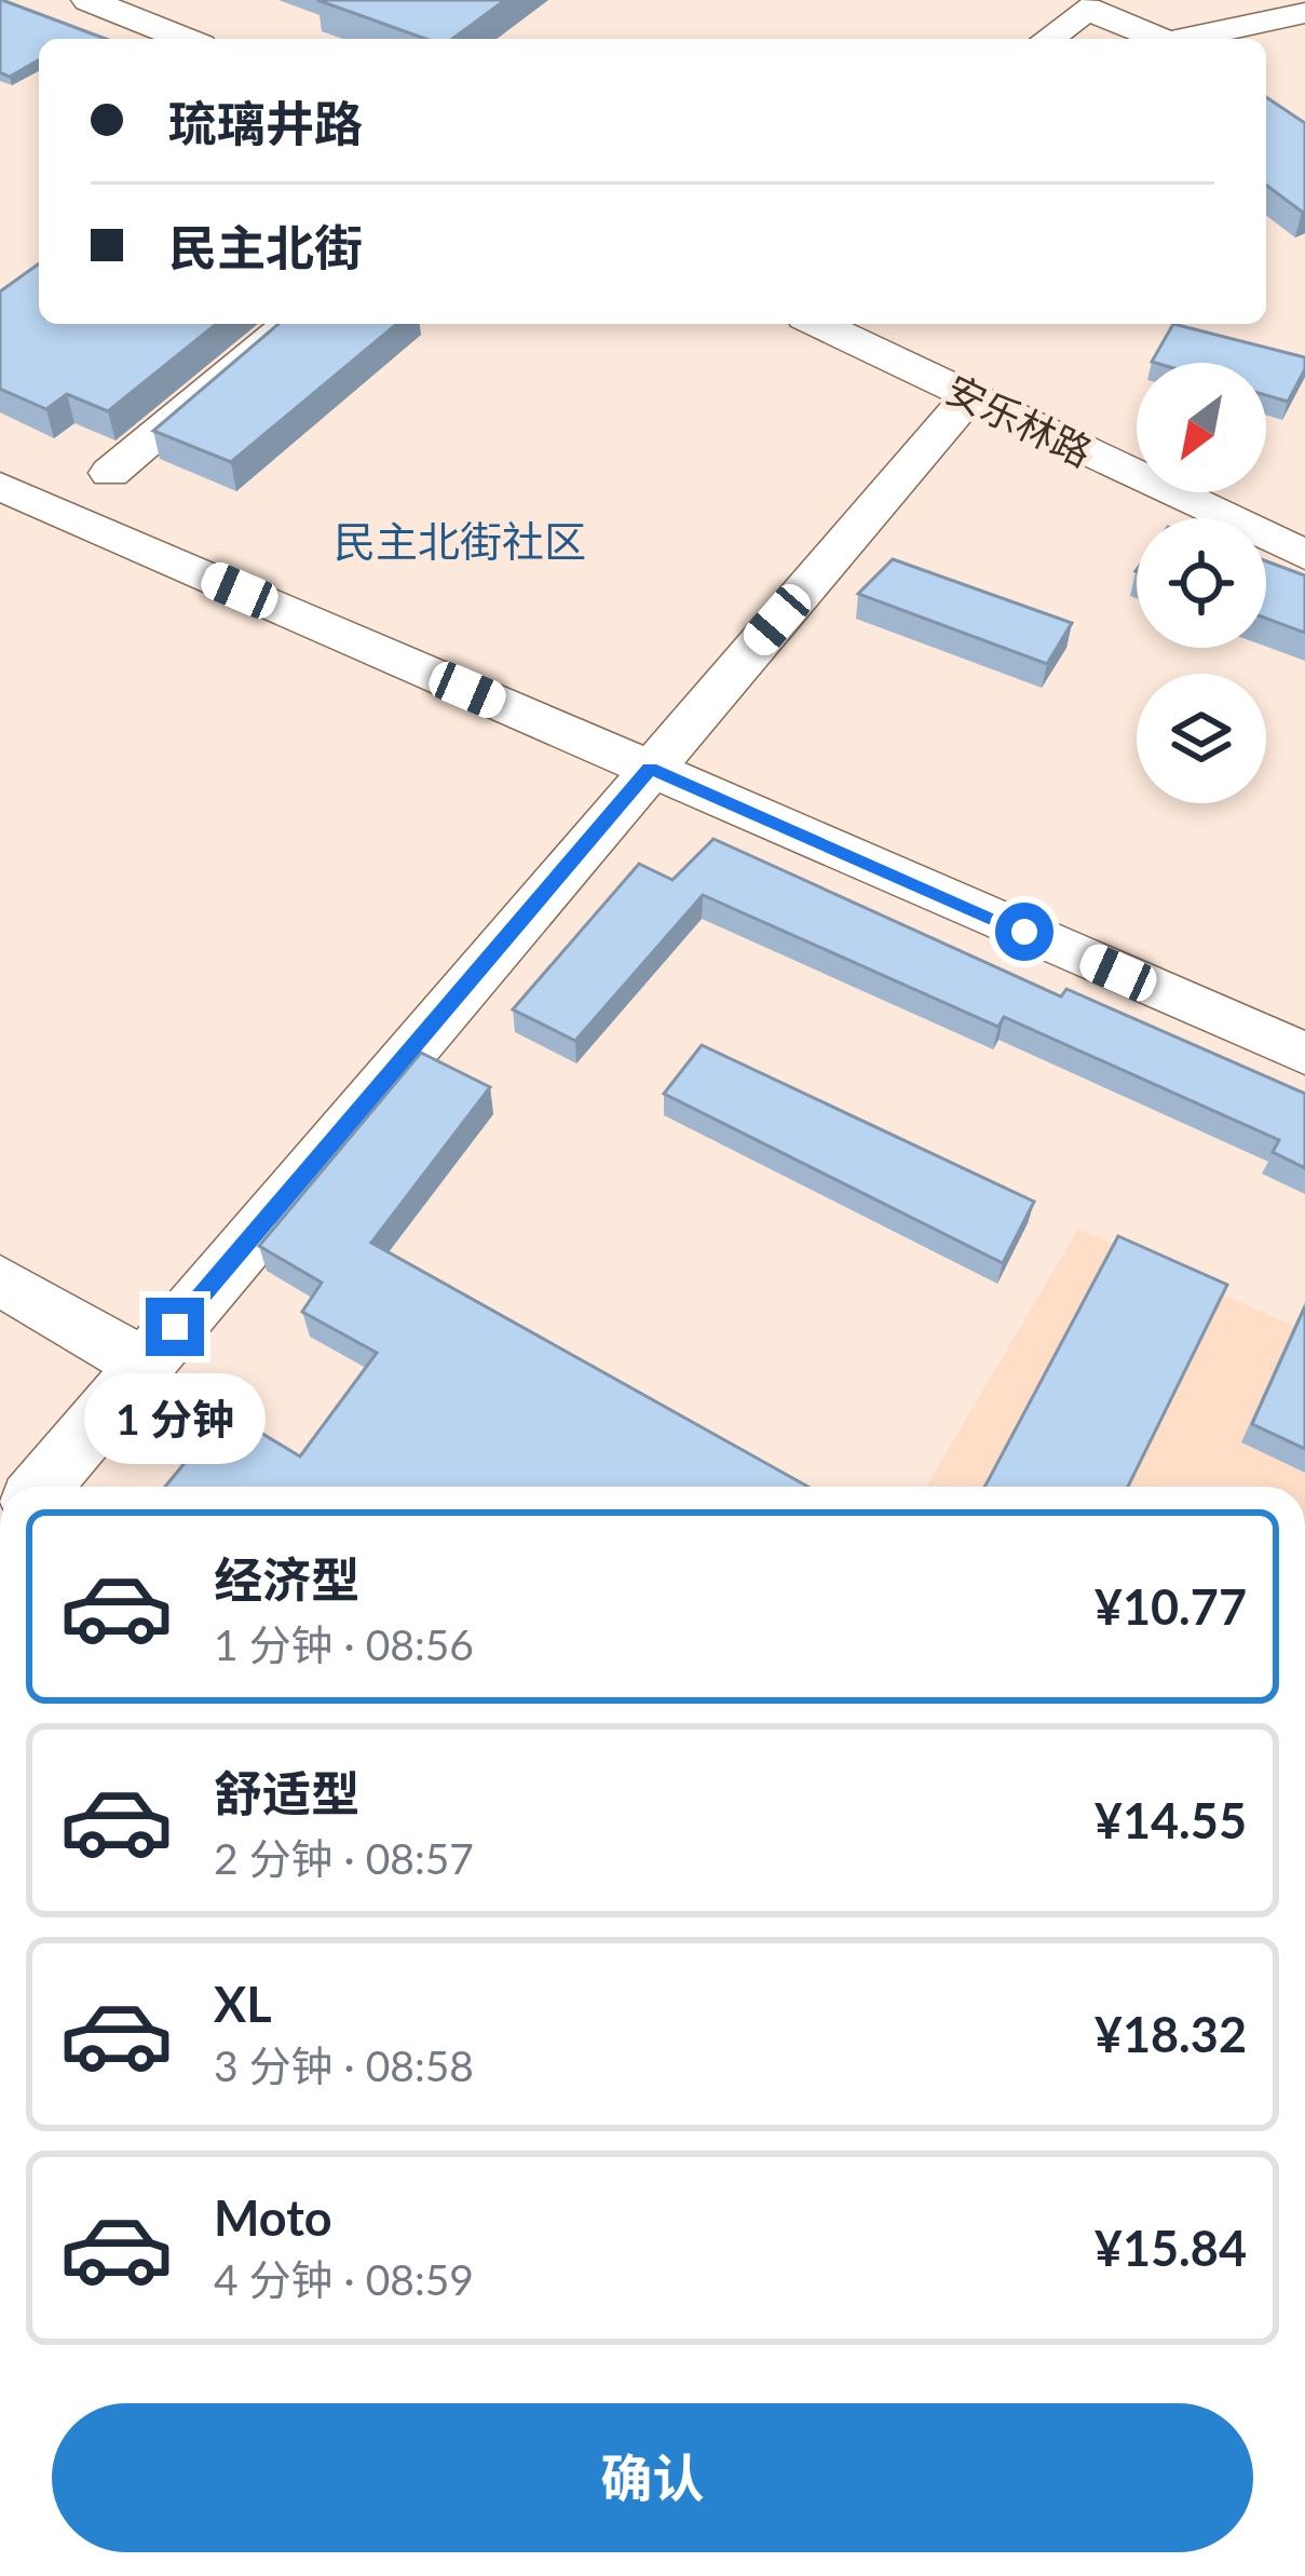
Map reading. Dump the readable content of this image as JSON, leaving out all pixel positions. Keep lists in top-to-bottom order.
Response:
{
  "streets": {
    "street": ["安乐林路"]
  },
  "districts": ["民主北街社区"],
  "north": "bottom left",
  "page": {
    "banner": ["琉璃井路", "民主北街"],
    "bubble": "1 分钟",
    "list": [
      {
        "name": "经济型",
        "note": "1 分钟 · 08:56",
        "value": "¥10.77"
      },
      {
        "name": "舒适型",
        "note": "2 分钟 · 08:57",
        "value": "¥14.55"
      },
      {
        "name": "XL",
        "note": "3 分钟 · 08:58",
        "value": "¥18.32"
      },
      {
        "name": "Moto",
        "note": "4 分钟 · 08:59",
        "value": "¥15.84"
      }
    ],
    "buttons": "确认"
  }
}
